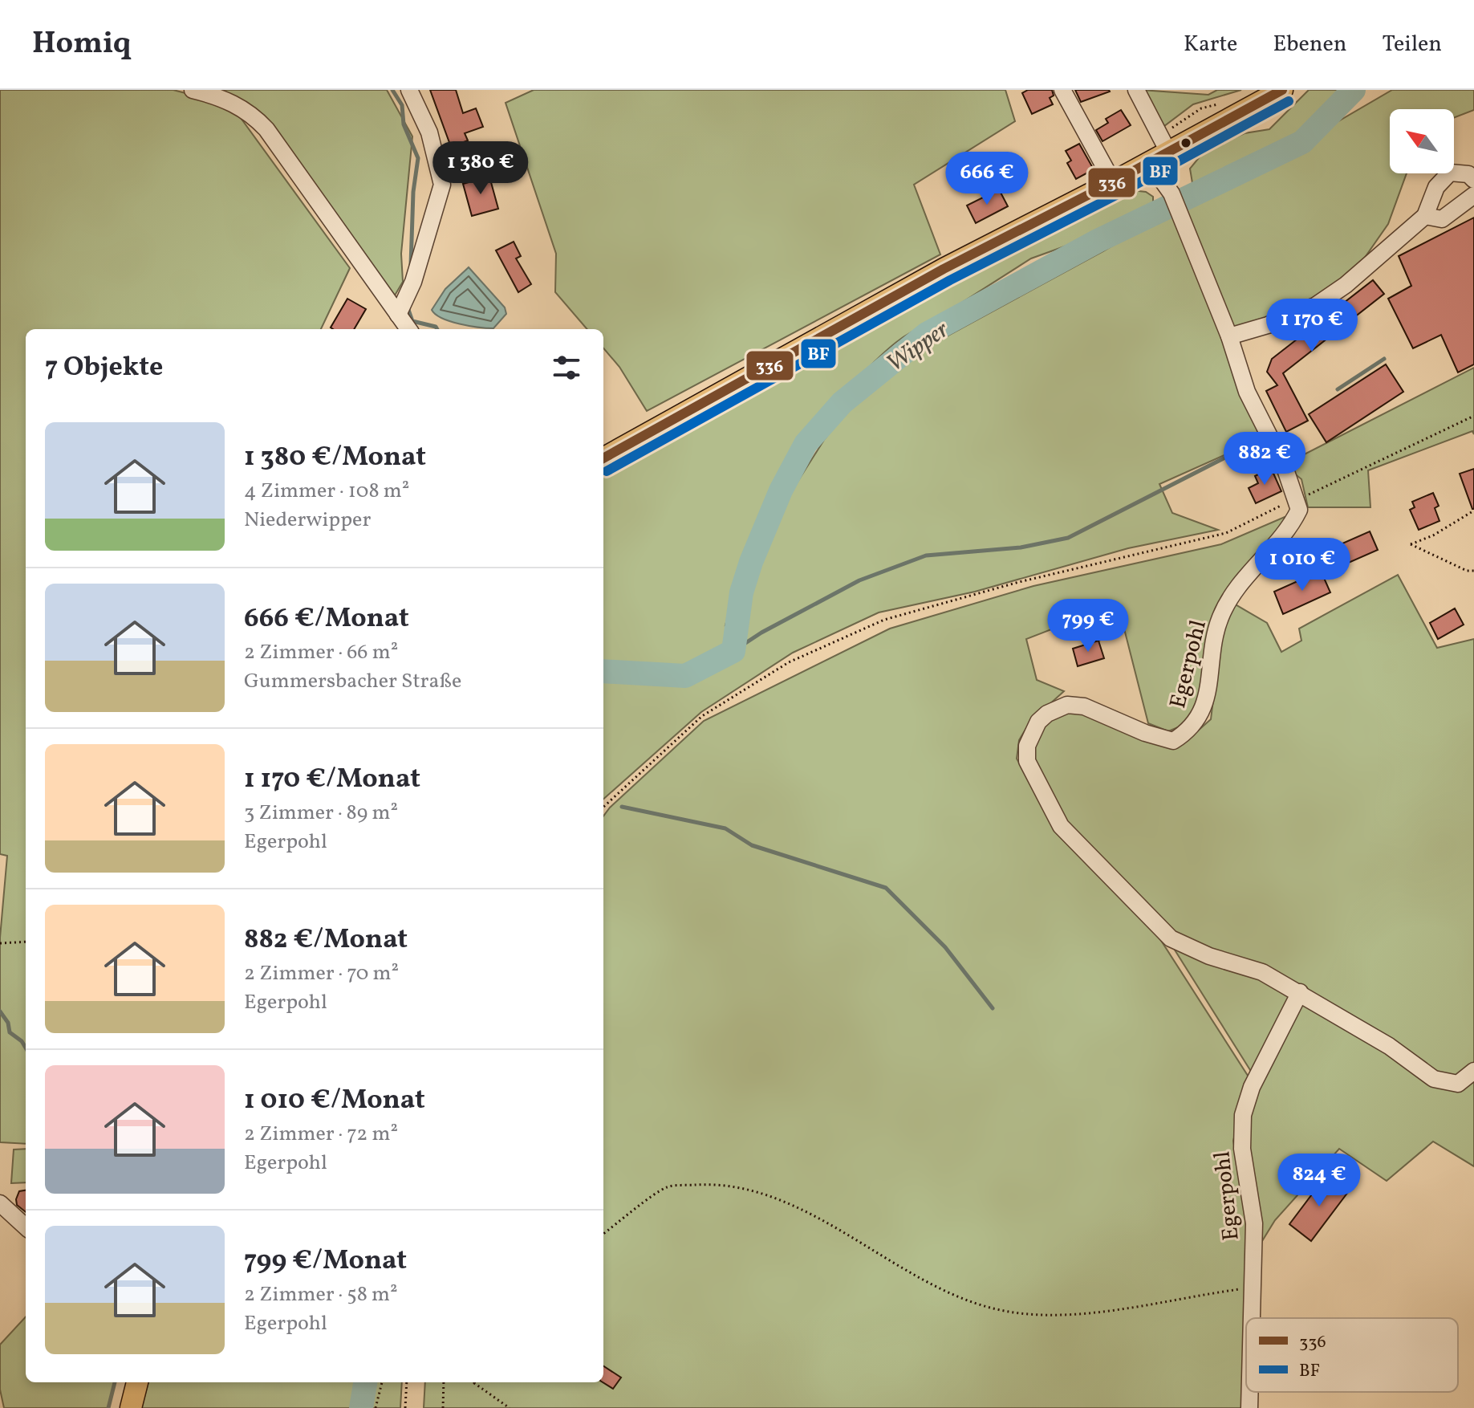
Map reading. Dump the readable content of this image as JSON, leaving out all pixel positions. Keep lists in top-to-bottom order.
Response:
{
  "streets": {
    "street": ["Egerpohl"]
  },
  "water": ["Wipper"],
  "lines": ["transit line 336", "transit line BF"],
  "legend": ["336", "BF"],
  "north": "top left",
  "page": {
    "header": "Homiq",
    "nav": ["Karte", "Ebenen", "Teilen"],
    "price": [
      "1 380 €",
      "666 €",
      "1 170 €",
      "882 €",
      "1 010 €",
      "799 €",
      "824 €"
    ],
    "heading": "7 Objekte",
    "list": [
      {
        "name": "1 380 €/Monat",
        "note": "4 Zimmer · 108 m² · Niederwipper"
      },
      {
        "name": "666 €/Monat",
        "note": "2 Zimmer · 66 m² · Gummersbacher Straße"
      },
      {
        "name": "1 170 €/Monat",
        "note": "3 Zimmer · 89 m² · Egerpohl"
      },
      {
        "name": "882 €/Monat",
        "note": "2 Zimmer · 70 m² · Egerpohl"
      },
      {
        "name": "1 010 €/Monat",
        "note": "2 Zimmer · 72 m² · Egerpohl"
      },
      {
        "name": "799 €/Monat",
        "note": "2 Zimmer · 58 m² · Egerpohl"
      }
    ]
  }
}
